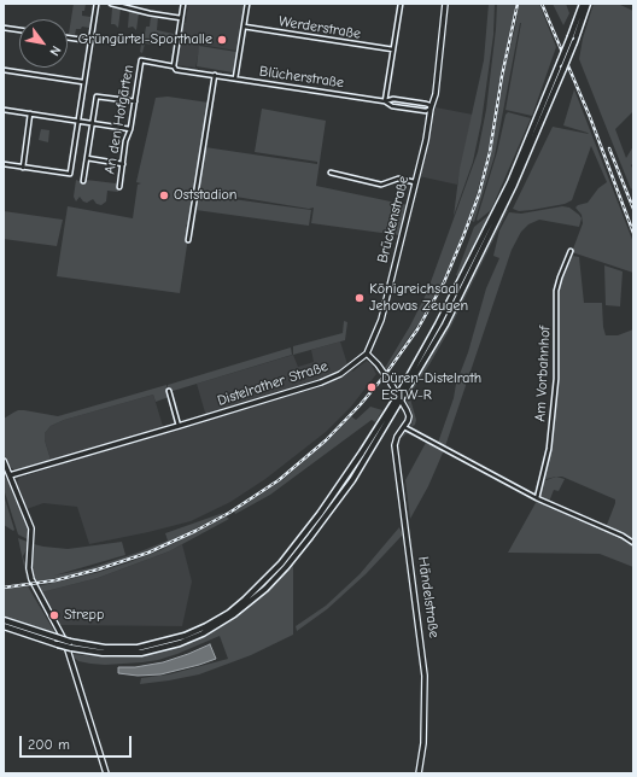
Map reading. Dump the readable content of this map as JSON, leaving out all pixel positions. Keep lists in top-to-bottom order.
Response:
{
  "streets": {
    "street": [
      "Werderstraße",
      "Blücherstraße",
      "An den Hofgärten",
      "Brückenstraße",
      "Am Vorbahnhof",
      "Distelrather Straße",
      "Händelstraße"
    ]
  },
  "crossings": [
    ["Blücherstraße", "An den Hofgärten"],
    ["Blücherstraße", "Brückenstraße"],
    ["Brückenstraße", "Distelrather Straße"]
  ],
  "places": [
    "Grüngürtel-Sporthalle",
    "Oststadion",
    "Königreichsaal Jehovas Zeugen",
    "Düren-Distelrath ESTW-R",
    "Strepp"
  ],
  "scale_bar": "200 m",
  "north": "bottom right"
}
